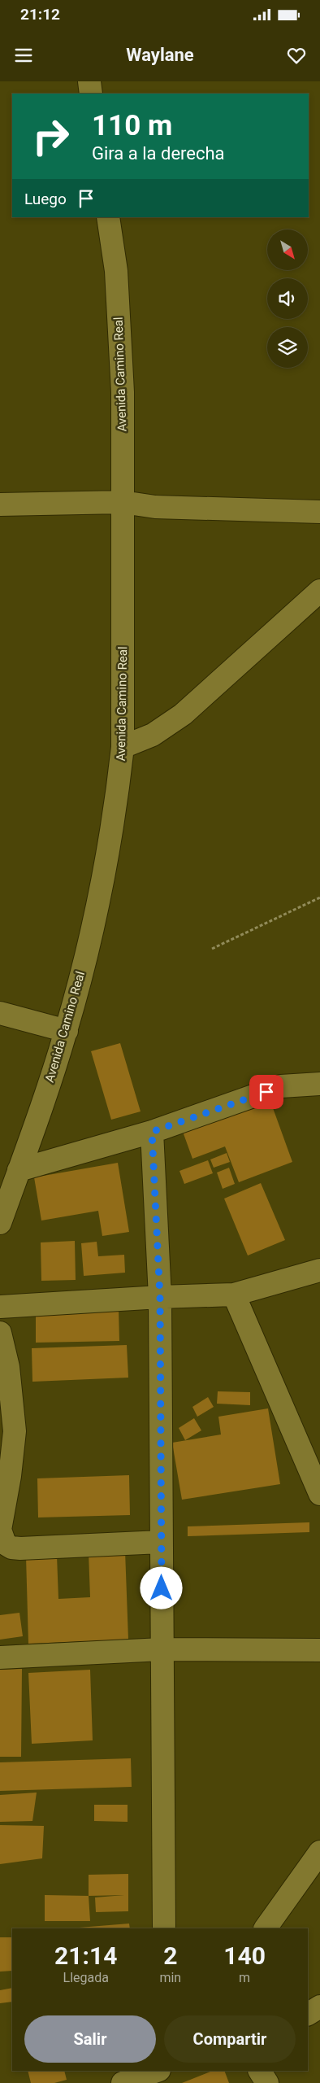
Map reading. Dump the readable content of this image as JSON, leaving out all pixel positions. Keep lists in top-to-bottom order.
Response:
{
  "streets": {
    "street": ["Avenida Camino Real"]
  },
  "north": "bottom right",
  "page": {
    "status": "21:12",
    "header": "Waylane",
    "turn": ["110 m", "Gira a la derecha"],
    "then": "Luego",
    "eta": [
      "21:14",
      "Llegada",
      "2",
      "min",
      "140",
      "m"
    ],
    "buttons": ["Salir", "Compartir"]
  }
}
